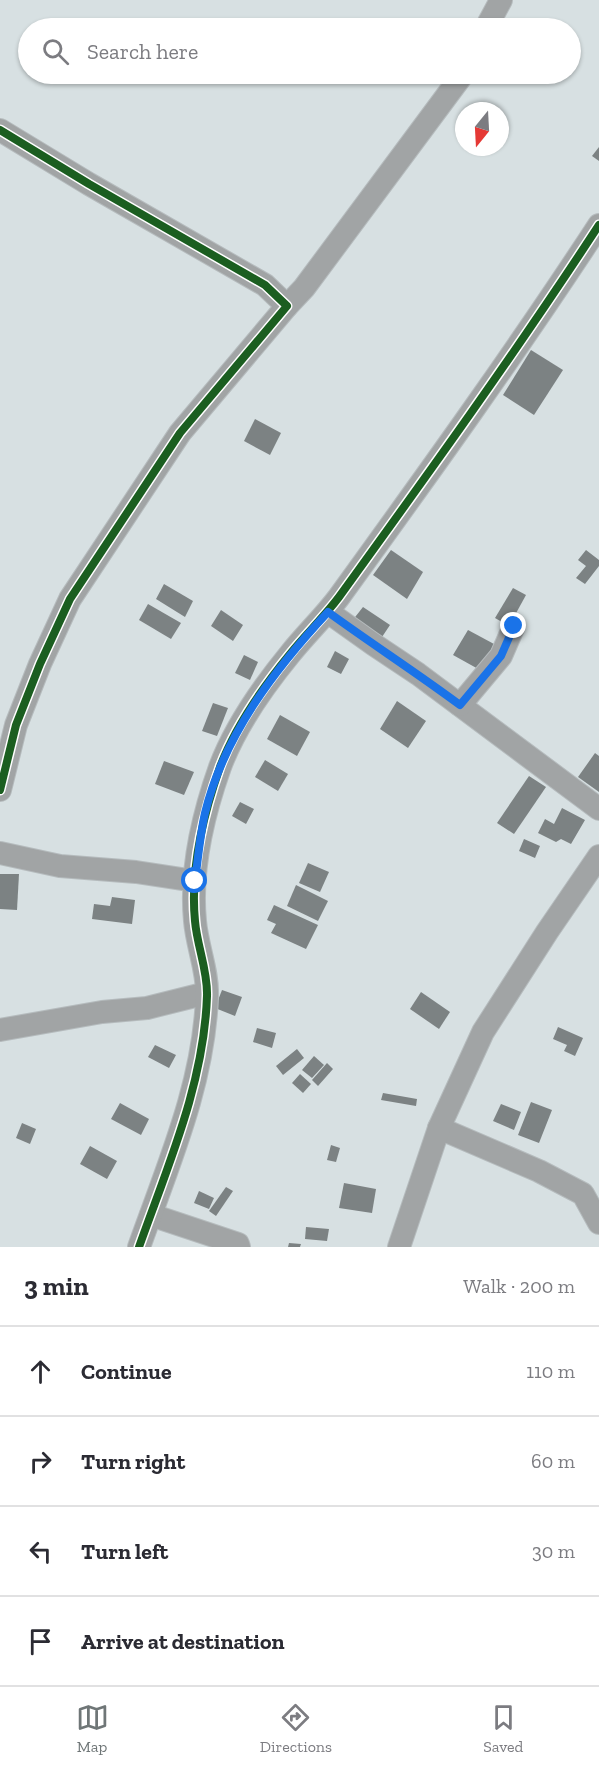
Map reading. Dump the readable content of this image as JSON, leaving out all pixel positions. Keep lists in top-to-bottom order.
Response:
{
  "north": "bottom",
  "page": {
    "search": "Search here",
    "heading": ["3 min", "Walk · 200 m"],
    "list": [
      ["Continue", "110 m"],
      ["Turn right", "60 m"],
      ["Turn left", "30 m"],
      "Arrive at destination"
    ],
    "nav": ["Map", "Directions", "Saved"]
  }
}
